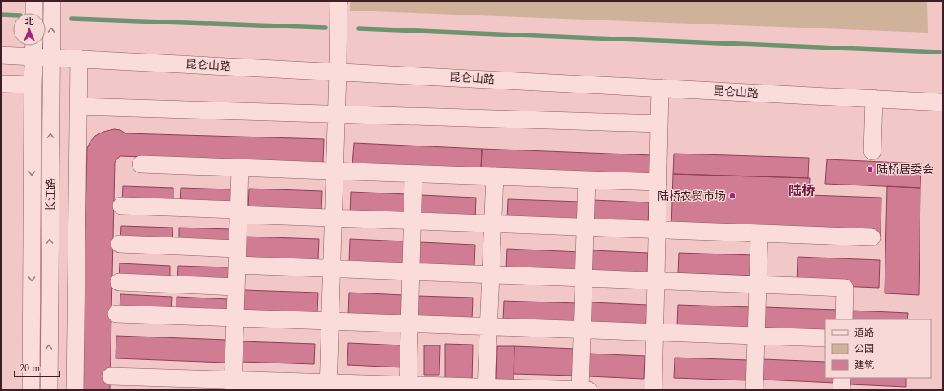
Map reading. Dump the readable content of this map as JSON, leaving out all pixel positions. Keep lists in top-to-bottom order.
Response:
{
  "streets": {
    "street": ["昆仑山路", "长江路"]
  },
  "crossings": [
    ["昆仑山路", "长江路"]
  ],
  "districts": ["陆桥"],
  "places": ["陆桥居委会", "陆桥农贸市场"],
  "legend": ["道路", "公园", "建筑"],
  "scale_bar": "20 m",
  "north": "top"
}
